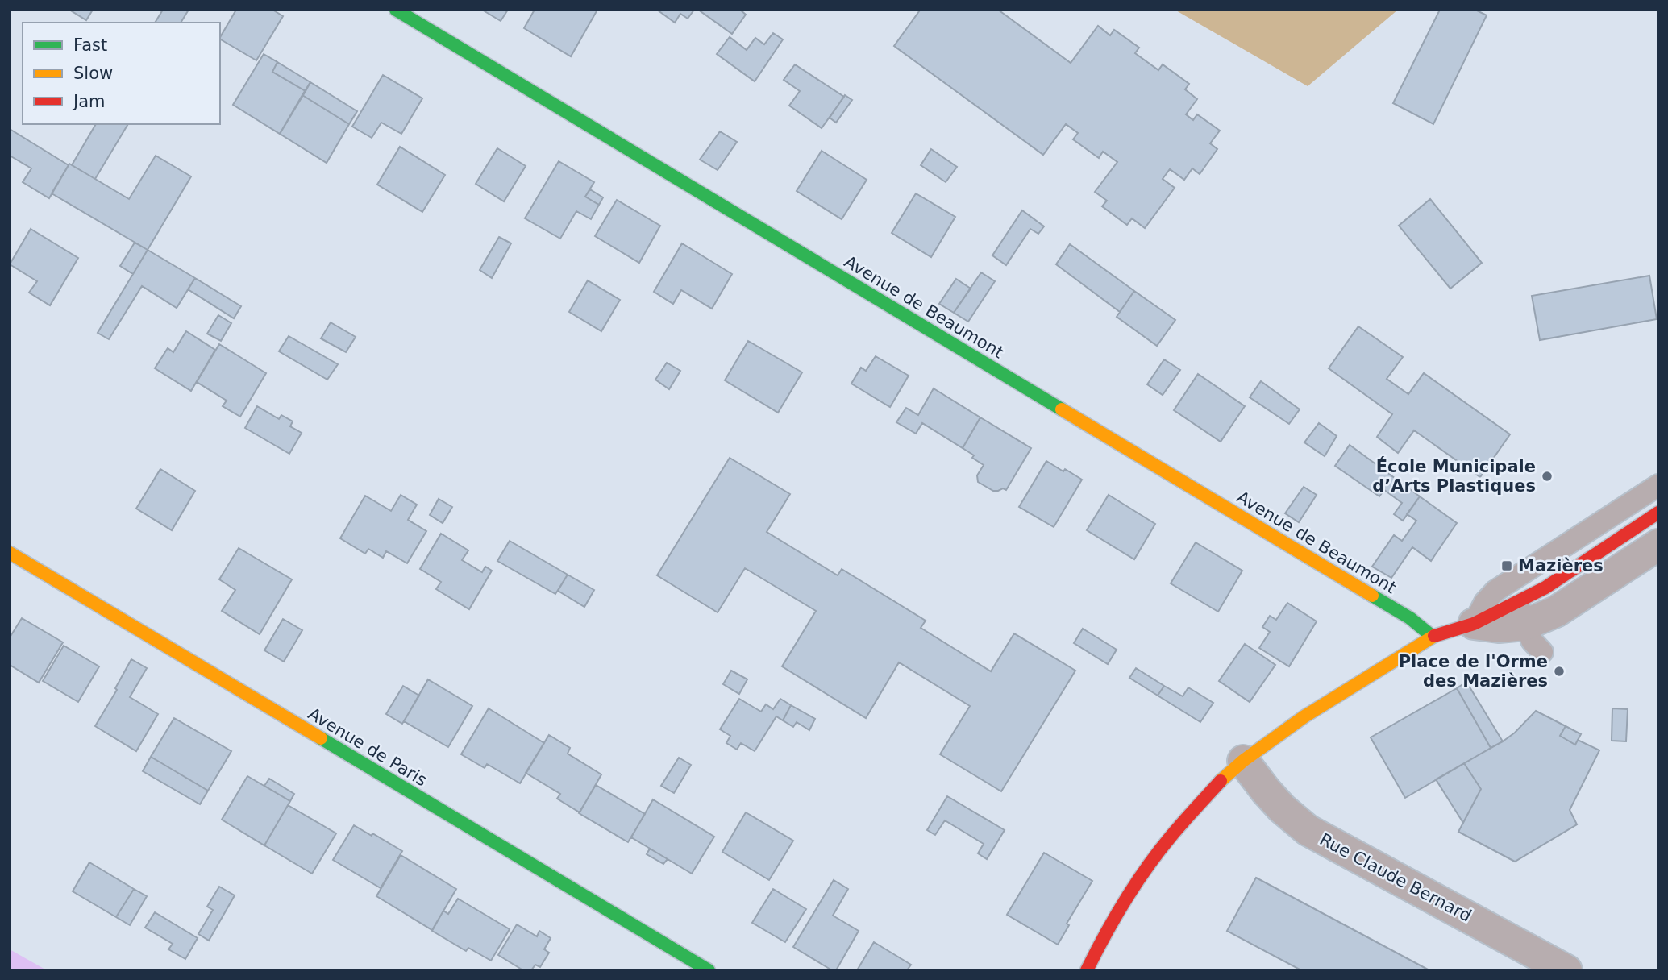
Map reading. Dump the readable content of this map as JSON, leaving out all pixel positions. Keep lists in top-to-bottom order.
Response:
{
  "streets": {
    "street": ["Avenue de Beaumont", "Avenue de Paris", "Rue Claude Bernard"]
  },
  "places": {
    "other": ["École Municipale d’Arts Plastiques", "Place de l'Orme des Mazières"],
    "transit": ["Mazières"]
  },
  "legend": ["Fast", "Slow", "Jam"]
}
